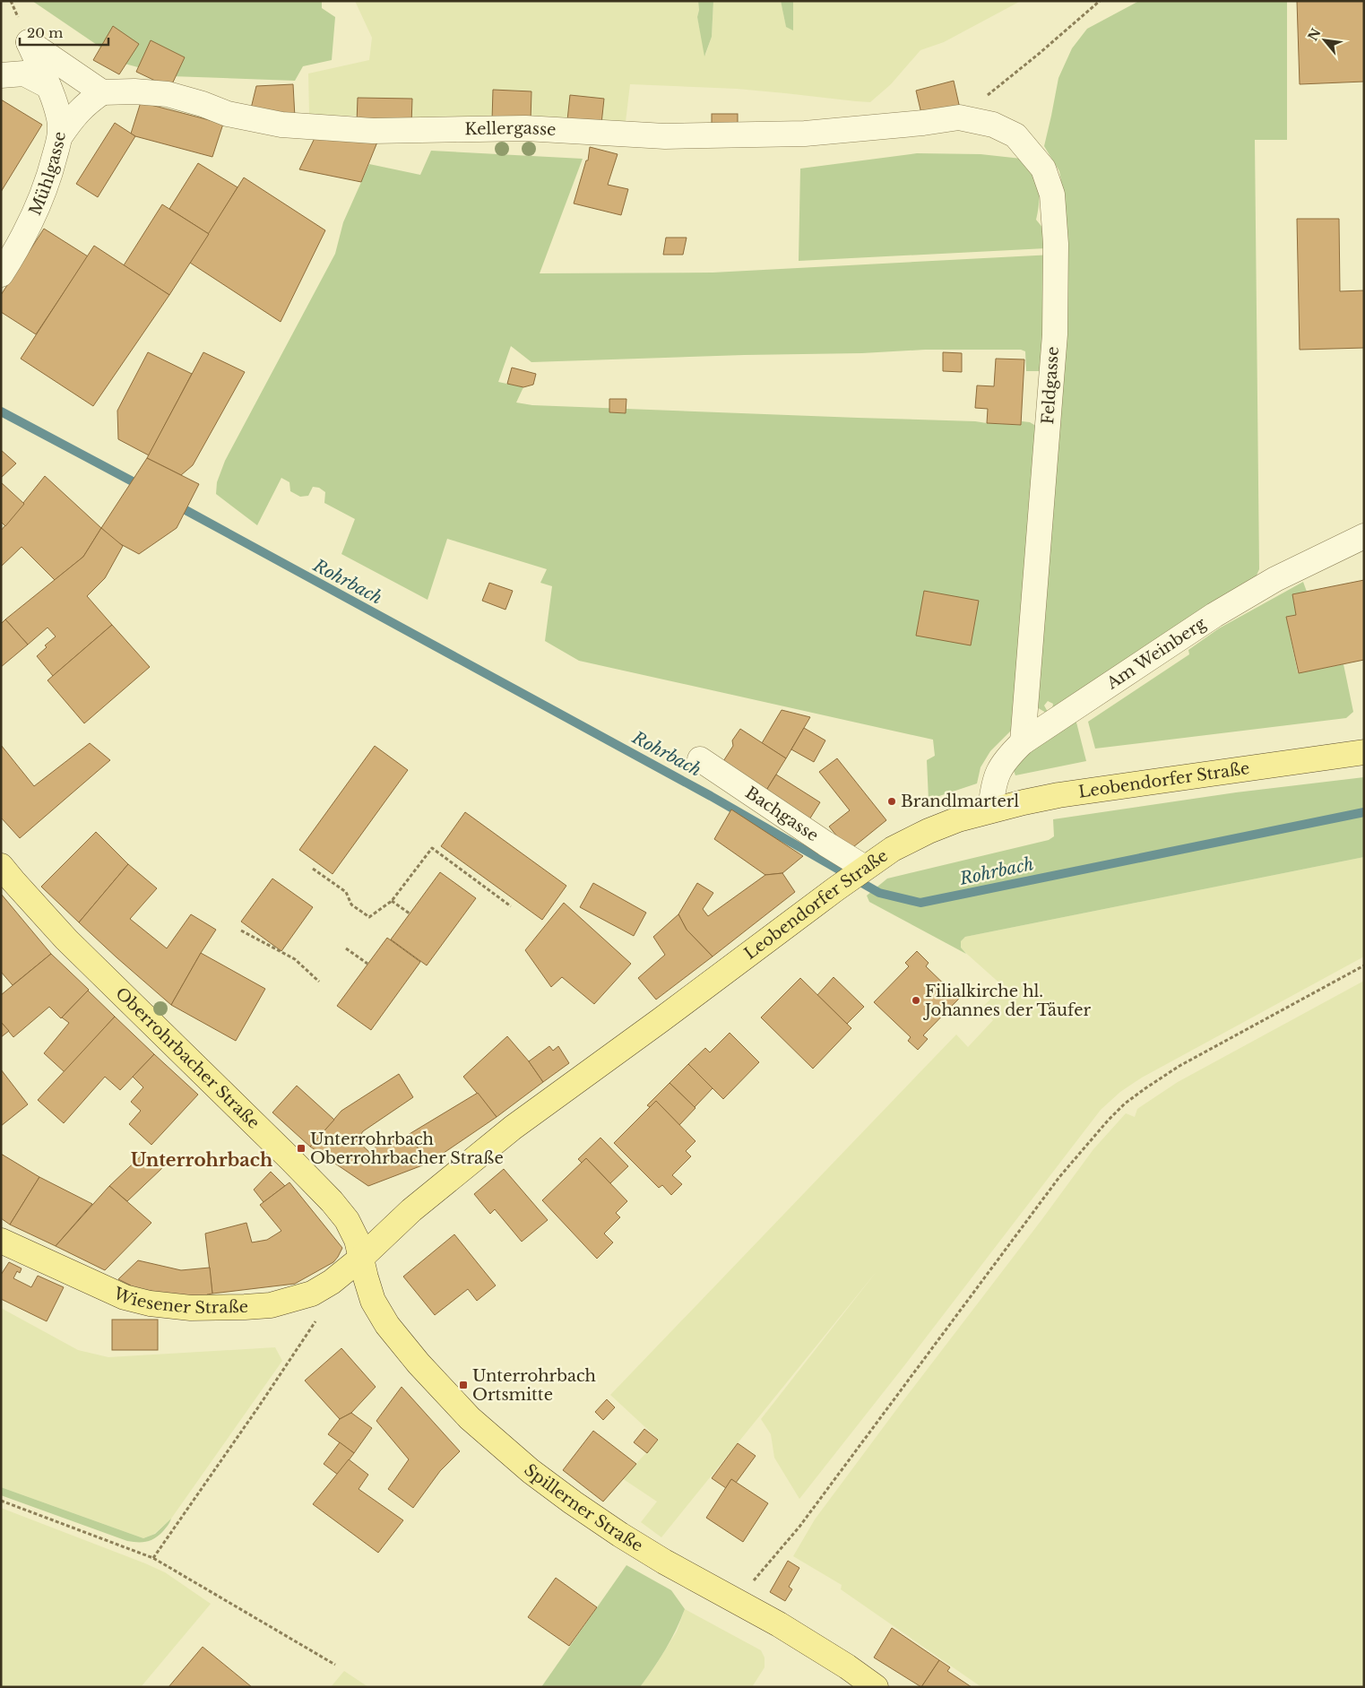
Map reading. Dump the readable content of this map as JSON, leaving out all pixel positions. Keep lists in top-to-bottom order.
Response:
{
  "streets": {
    "main road": [
      "Leobendorfer Straße",
      "Oberrohrbacher Straße",
      "Wiesener Straße",
      "Spillerner Straße"
    ],
    "street": [
      "Kellergasse",
      "Mühlgasse",
      "Feldgasse",
      "Am Weinberg",
      "Bachgasse"
    ]
  },
  "crossings": [
    ["Kellergasse", "Mühlgasse"],
    ["Kellergasse", "Feldgasse"],
    ["Feldgasse", "Am Weinberg"],
    ["Am Weinberg", "Leobendorfer Straße"],
    ["Leobendorfer Straße", "Bachgasse"],
    ["Leobendorfer Straße", "Oberrohrbacher Straße"],
    ["Leobendorfer Straße", "Wiesener Straße"],
    ["Leobendorfer Straße", "Spillerner Straße"],
    ["Oberrohrbacher Straße", "Wiesener Straße"],
    ["Oberrohrbacher Straße", "Spillerner Straße"],
    ["Wiesener Straße", "Spillerner Straße"]
  ],
  "districts": ["Unterrohrbach"],
  "water": ["Rohrbach"],
  "places": {
    "other": ["Brandlmarterl", "Filialkirche hl. Johannes der Täufer"],
    "transit": ["Unterrohrbach Oberrohrbacher Straße", "Unterrohrbach Ortsmitte"]
  },
  "scale_bar": "20 m",
  "north": "top left"
}
